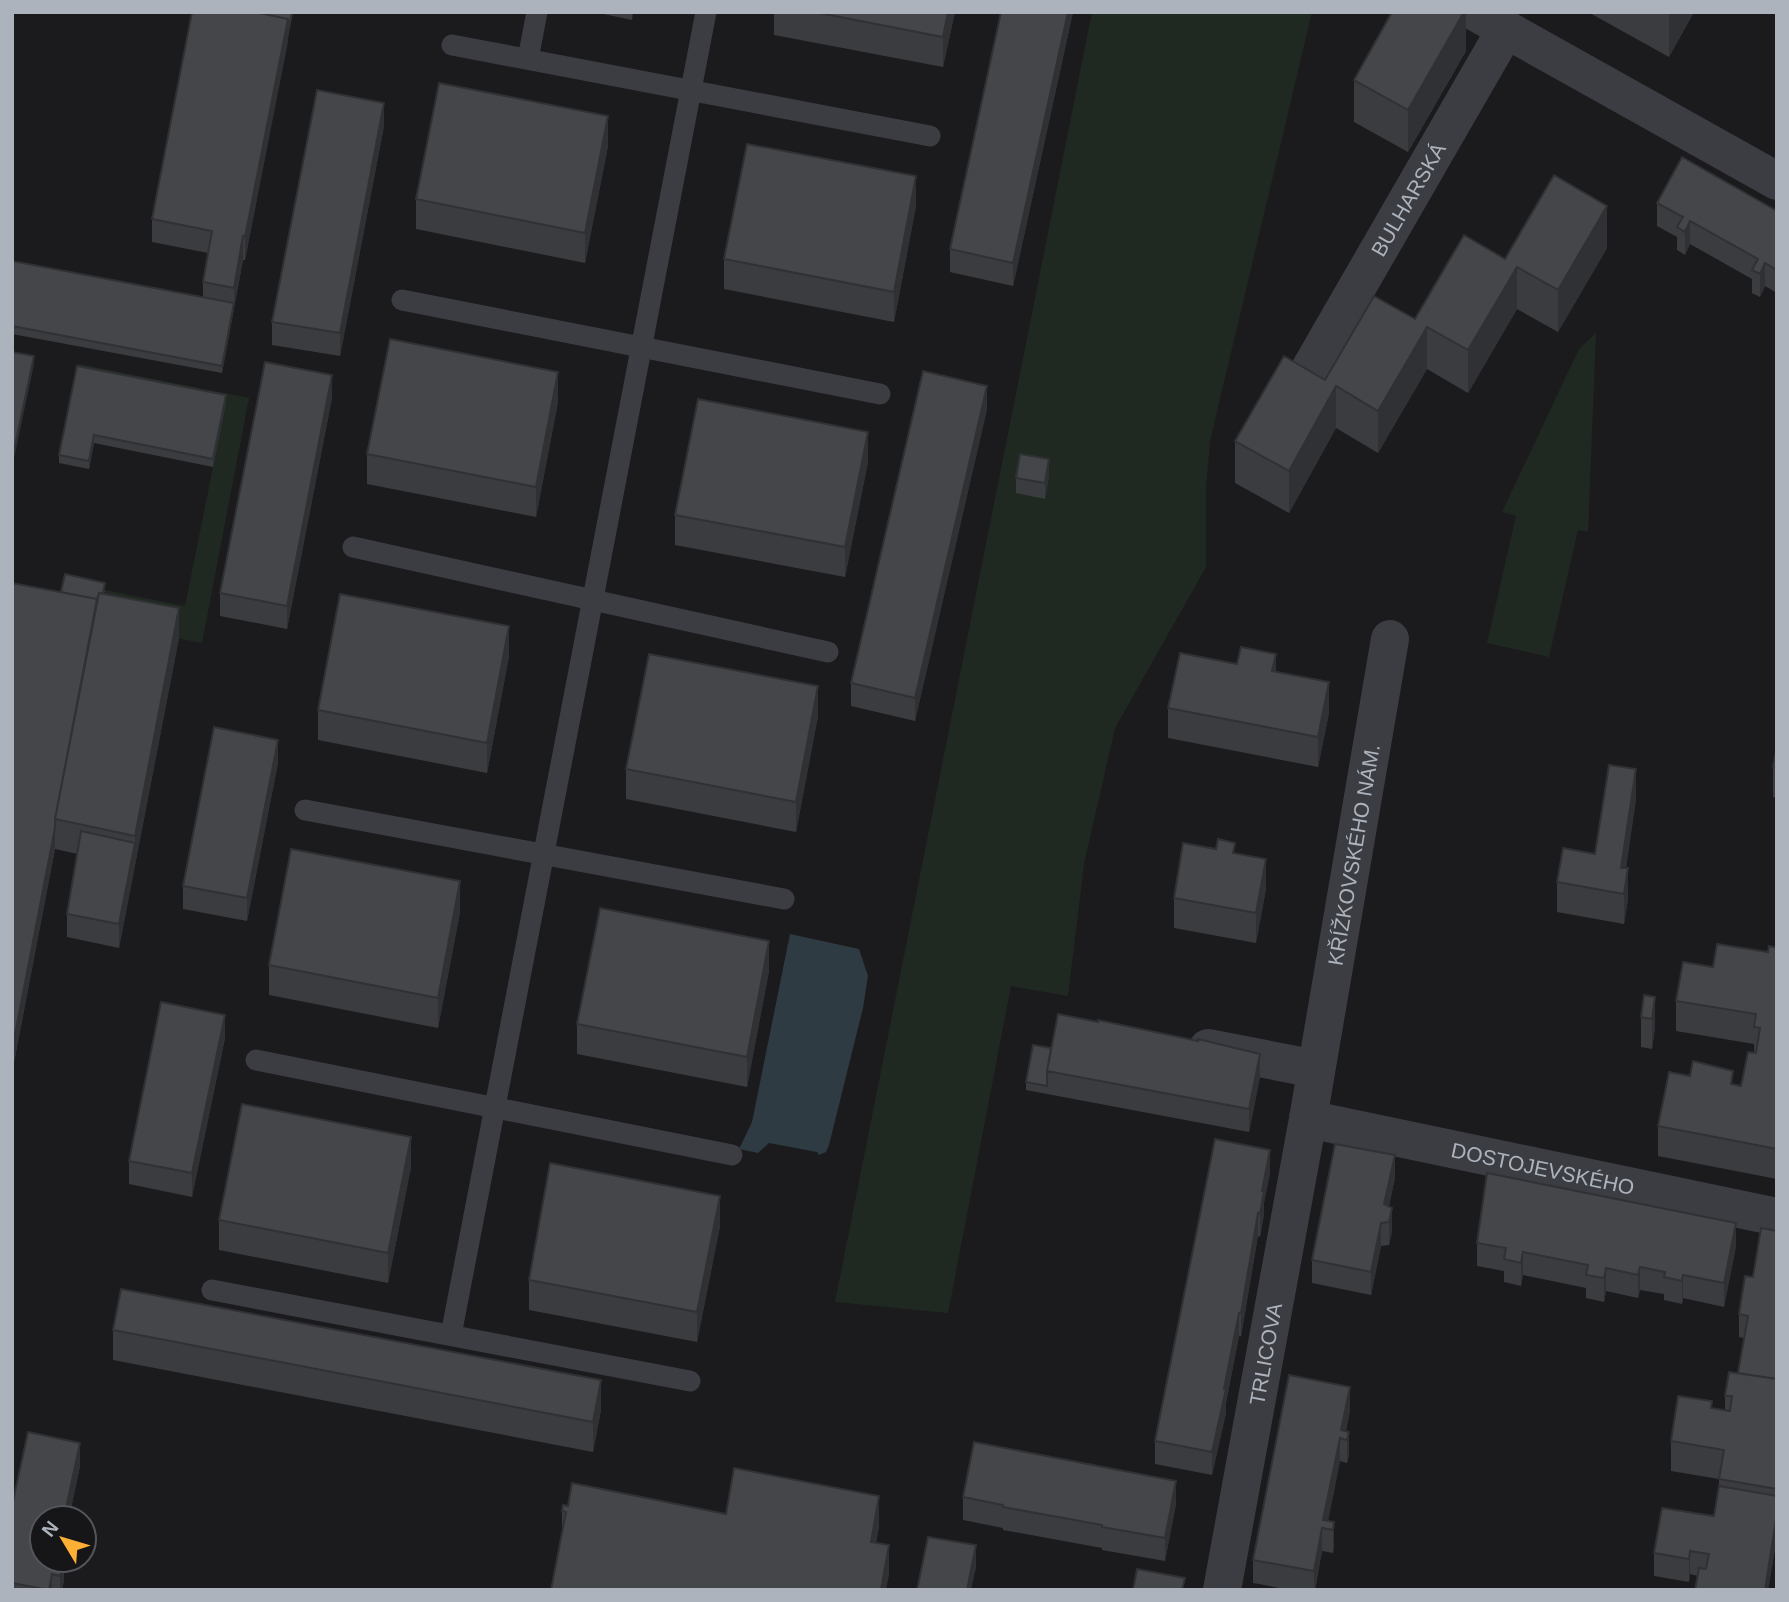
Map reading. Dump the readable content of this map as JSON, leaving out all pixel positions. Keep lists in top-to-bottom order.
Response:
{
  "streets": {
    "street": [
      "BULHARSKÁ",
      "KŘÍŽKOVSKÉHO NÁM.",
      "DOSTOJEVSKÉHO",
      "TRLICOVA"
    ]
  },
  "crossings": [
    ["KŘÍŽKOVSKÉHO NÁM.", "DOSTOJEVSKÉHO"],
    ["KŘÍŽKOVSKÉHO NÁM.", "TRLICOVA"],
    ["DOSTOJEVSKÉHO", "TRLICOVA"]
  ],
  "north": "top left"
}
